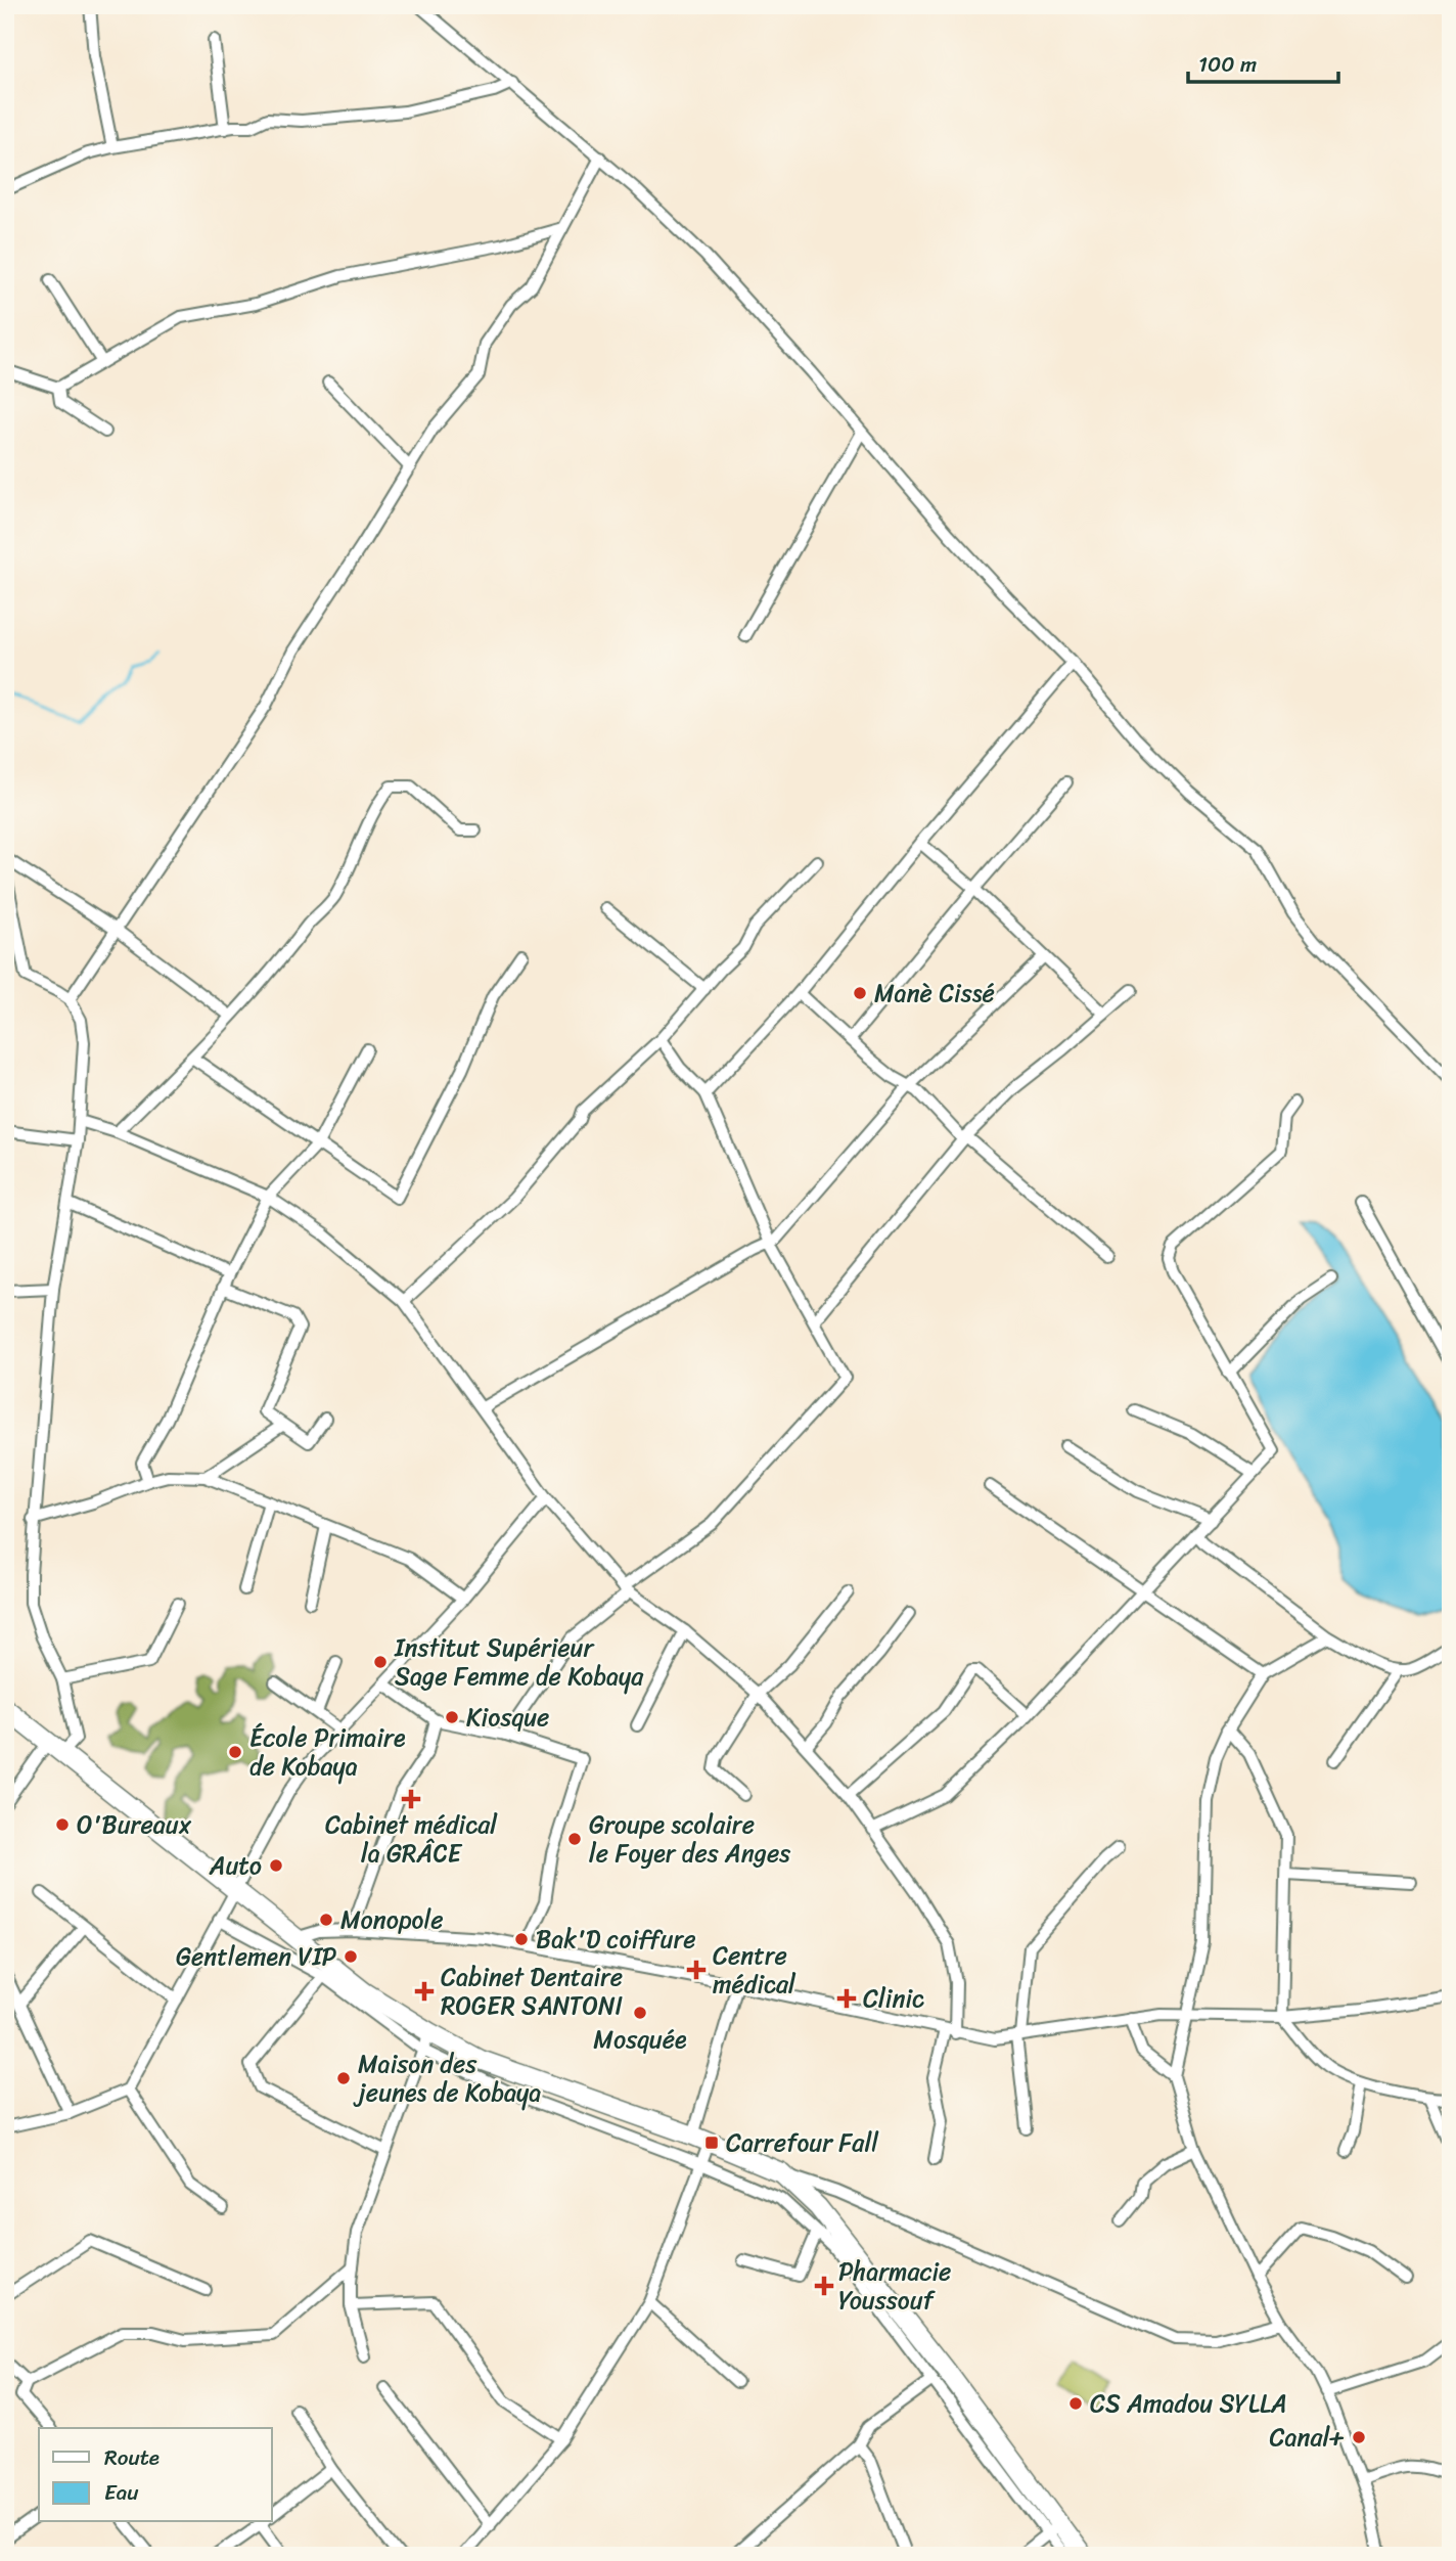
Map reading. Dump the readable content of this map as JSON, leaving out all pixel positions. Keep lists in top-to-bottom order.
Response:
{
  "places": {
    "other": [
      "Manè Cissé",
      "Institut Supérieur Sage Femme de Kobaya",
      "Kiosque",
      "École Primaire de Kobaya",
      "O'Bureaux",
      "Groupe scolaire le Foyer des Anges",
      "Auto",
      "Monopole",
      "Bak'D coiffure",
      "Gentlemen VIP",
      "Mosquée",
      "Maison des jeunes de Kobaya",
      "CS Amadou SYLLA",
      "Canal+"
    ],
    "health": [
      "Cabinet médical la GRÂCE",
      "Centre médical",
      "Cabinet Dentaire ROGER SANTONI",
      "Clinic",
      "Pharmacie Youssouf"
    ],
    "transit": ["Carrefour Fall"]
  },
  "legend": ["Route", "Eau"],
  "scale_bar": "100 m"
}
